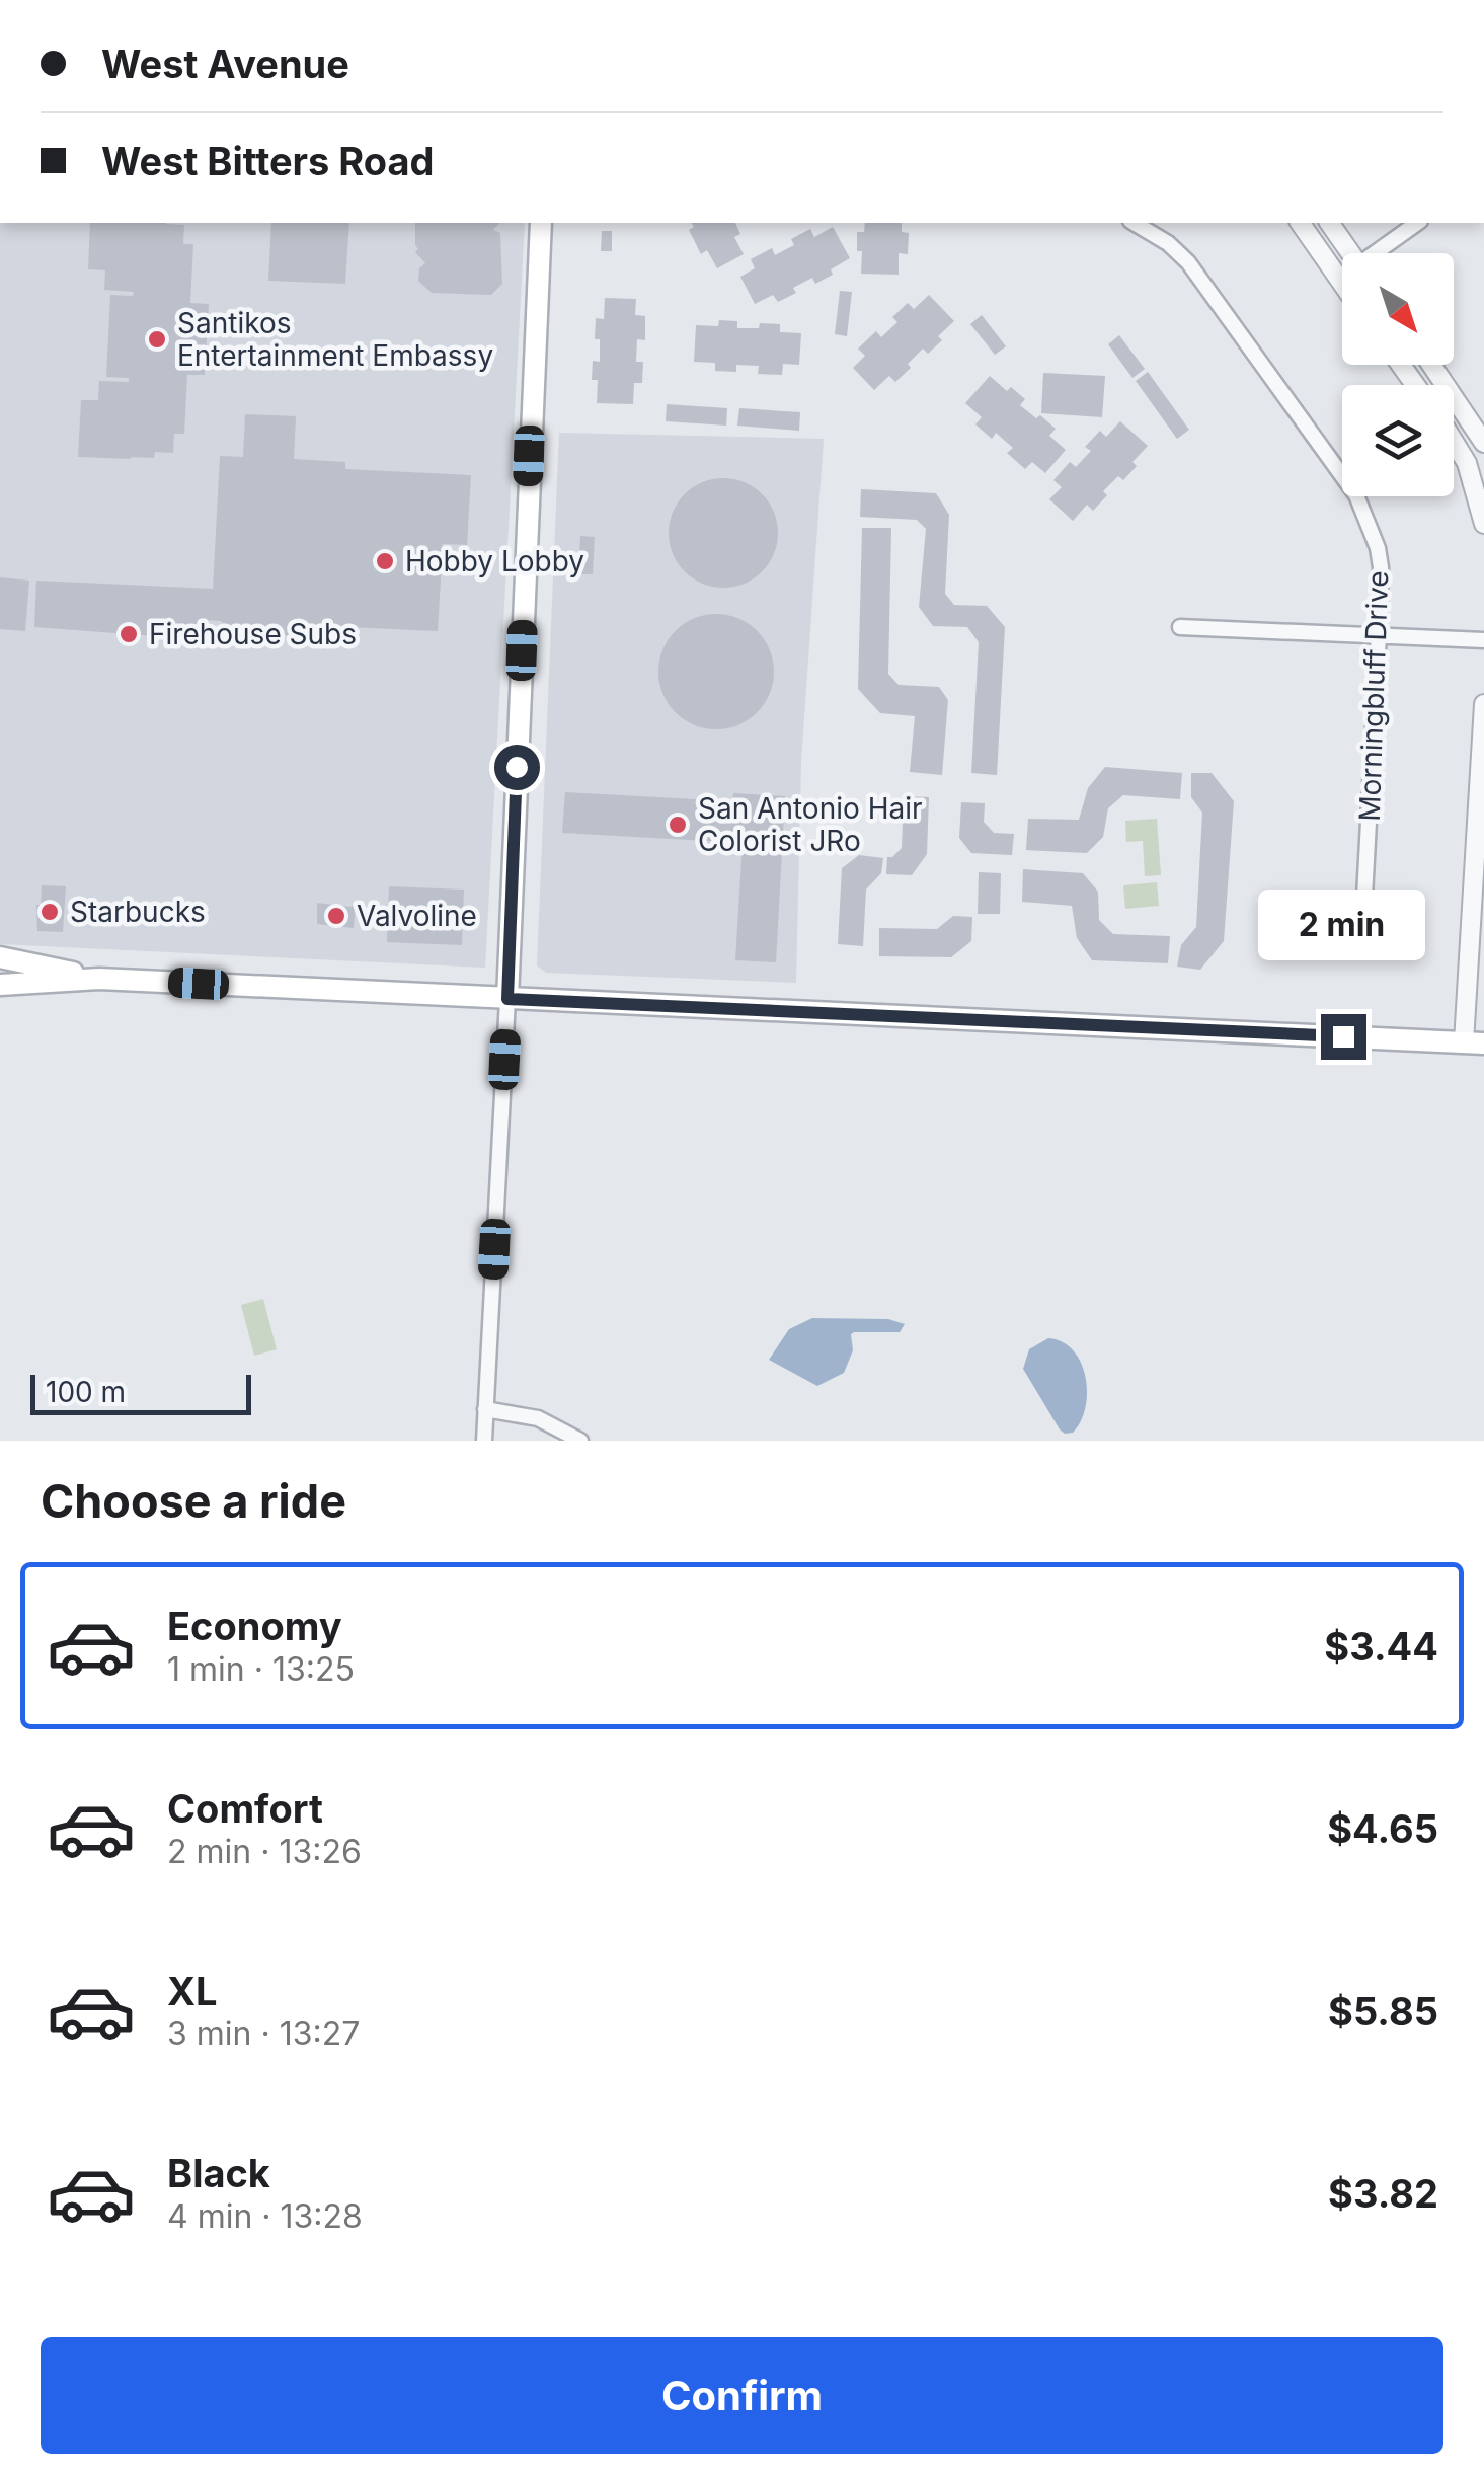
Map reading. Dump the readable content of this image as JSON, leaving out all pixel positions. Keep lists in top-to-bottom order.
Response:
{
  "streets": {
    "street": ["Morningbluff Drive"]
  },
  "places": [
    "Santikos Entertainment Embassy",
    "Hobby Lobby",
    "Firehouse Subs",
    "San Antonio Hair Colorist JRo",
    "Starbucks",
    "Valvoline"
  ],
  "scale_bar": "100 m",
  "north": "bottom right",
  "page": {
    "banner": ["West Avenue", "West Bitters Road"],
    "bubble": "2 min",
    "scale": "100 m",
    "heading": "Choose a ride",
    "list": [
      {
        "name": "Economy",
        "note": "1 min · 13:25",
        "value": "$3.44"
      },
      {
        "name": "Comfort",
        "note": "2 min · 13:26",
        "value": "$4.65"
      },
      {
        "name": "XL",
        "note": "3 min · 13:27",
        "value": "$5.85"
      },
      {
        "name": "Black",
        "note": "4 min · 13:28",
        "value": "$3.82"
      }
    ],
    "buttons": "Confirm"
  }
}
